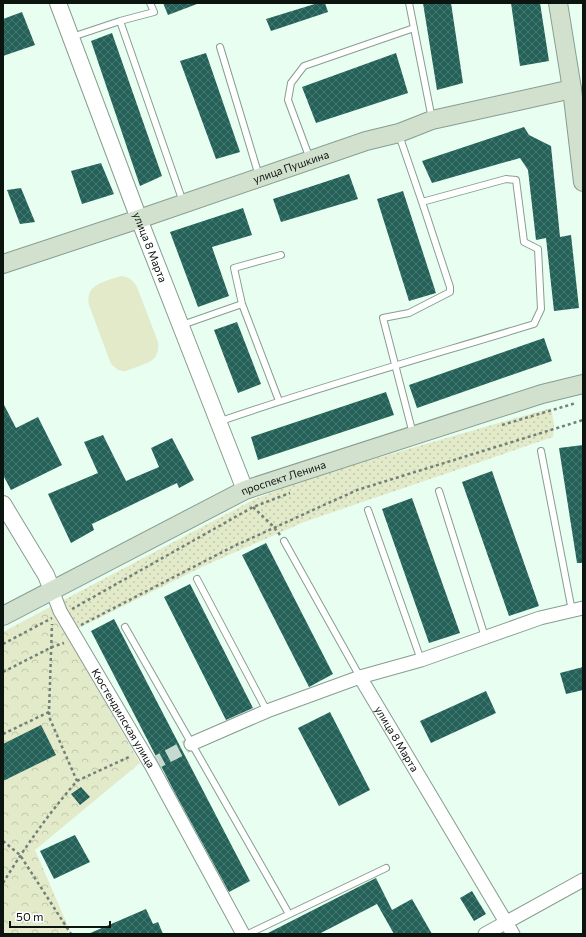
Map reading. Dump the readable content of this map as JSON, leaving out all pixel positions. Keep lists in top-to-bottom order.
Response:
{
  "streets": {
    "main road": ["улица Пушкина", "проспект Ленина"],
    "street": ["улица 8 Марта", "Кюстендилская улица"]
  },
  "crossings": [
    ["улица Пушкина", "улица 8 Марта"],
    ["улица 8 Марта", "проспект Ленина"],
    ["проспект Ленина", "Кюстендилская улица"]
  ],
  "scale_bar": "50 m"
}
